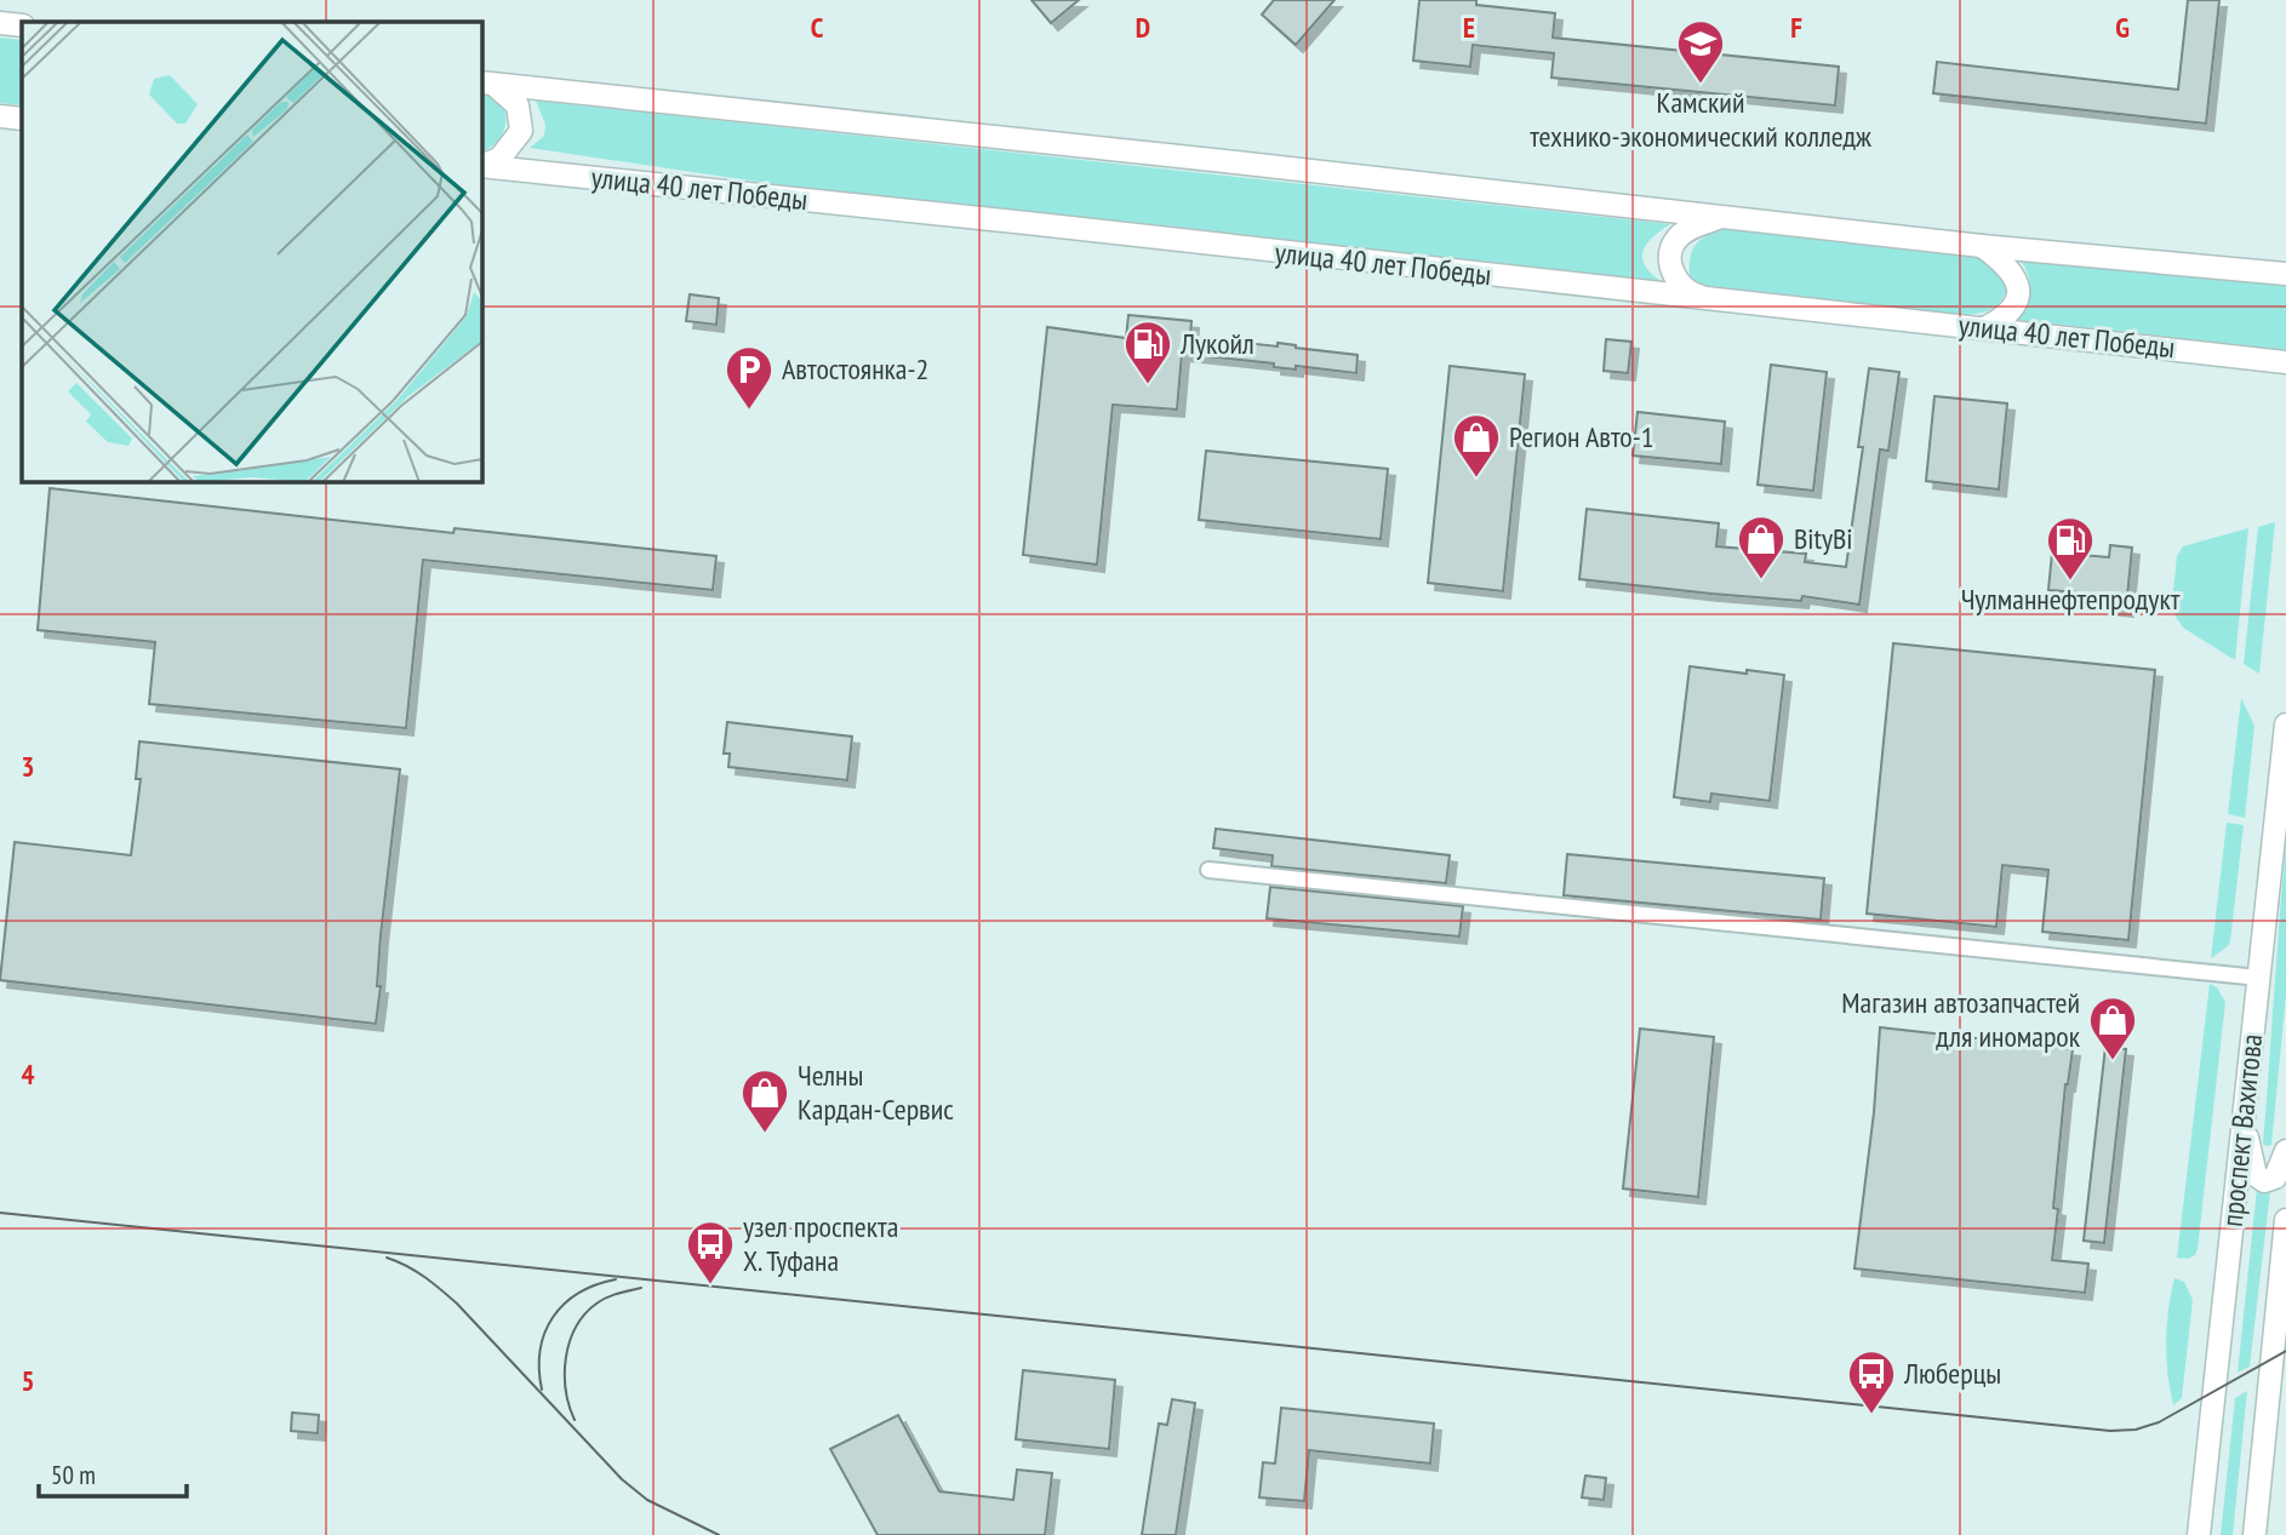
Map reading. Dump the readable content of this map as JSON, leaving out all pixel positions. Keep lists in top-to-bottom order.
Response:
{
  "streets": {
    "street": ["улица 40 лет Победы", "проспект Вахитова"]
  },
  "places": {
    "school or university": ["Камский технико-экономический колледж"],
    "fuel station": ["Лукойл", "Чулманнефтепродукт"],
    "parking": ["Автостоянка-2"],
    "shop": [
      "Регион Авто-1",
      "BityBi",
      "Магазин автозапчастей для иномарок",
      "Челны Кардан-Сервис"
    ],
    "bus stop": ["узел проспекта Х. Туфана", "Люберцы"]
  },
  "scale_bar": "50 m",
  "grid": {
    "columns": [
      "C",
      "D",
      "E",
      "F",
      "G"
    ],
    "rows": ["3", "4", "5"]
  }
}
